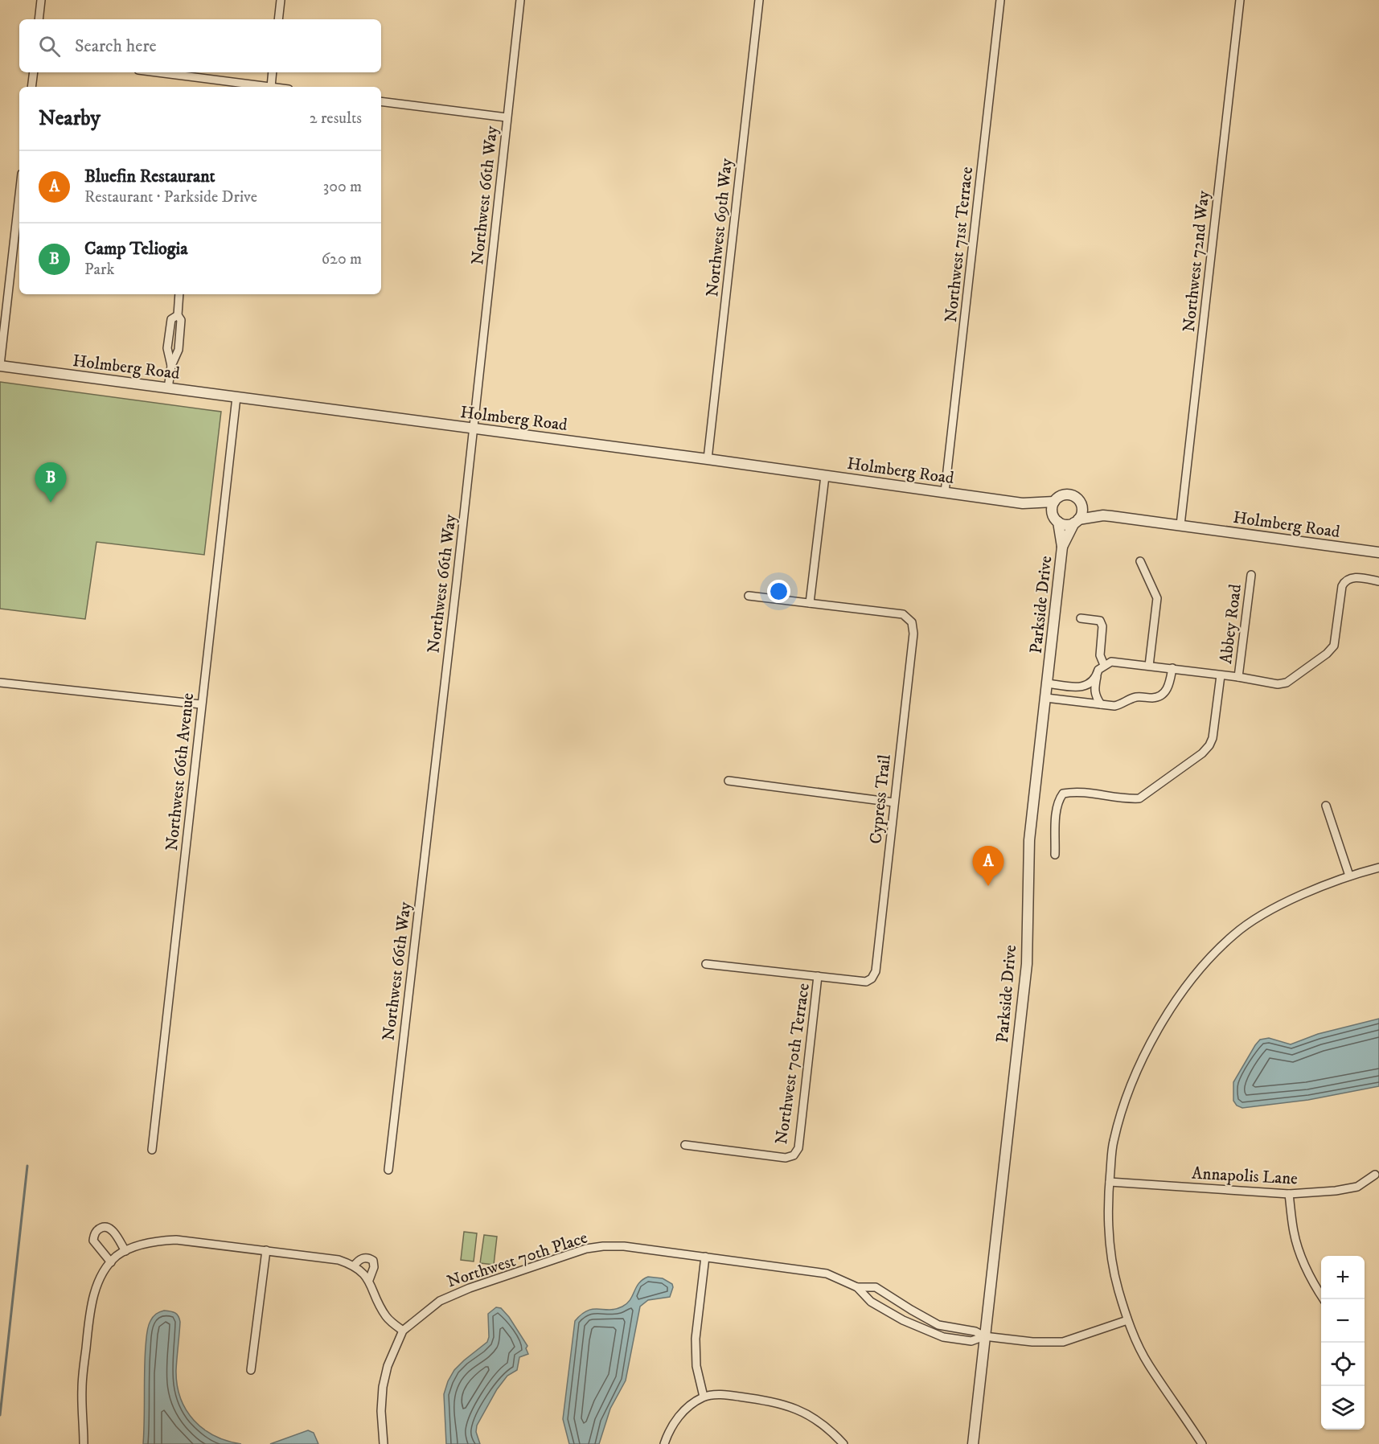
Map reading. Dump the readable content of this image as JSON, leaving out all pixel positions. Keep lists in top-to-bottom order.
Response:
{
  "streets": {
    "street": [
      "Northwest 66th Way",
      "Northwest 69th Way",
      "Northwest 71st Terrace",
      "Northwest 72nd Way",
      "Holmberg Road",
      "Parkside Drive",
      "Abbey Road",
      "Northwest 66th Avenue",
      "Cypress Trail",
      "Northwest 70th Terrace",
      "Annapolis Lane",
      "Northwest 70th Place"
    ]
  },
  "crossings": [
    ["Northwest 66th Way", "Holmberg Road"],
    ["Northwest 69th Way", "Holmberg Road"],
    ["Northwest 71st Terrace", "Holmberg Road"],
    ["Northwest 72nd Way", "Holmberg Road"],
    ["Holmberg Road", "Parkside Drive"],
    ["Holmberg Road", "Northwest 66th Avenue"],
    ["Parkside Drive", "Northwest 70th Place"],
    ["Cypress Trail", "Northwest 70th Terrace"]
  ],
  "page": {
    "search": "Search here",
    "heading": ["Nearby", "2 results"],
    "list": [
      {
        "mark": "A",
        "name": "Bluefin Restaurant",
        "note": "Restaurant · Parkside Drive",
        "value": "300 m"
      },
      {
        "mark": "B",
        "name": "Camp Teliogia",
        "note": "Park",
        "value": "620 m"
      }
    ],
    "pins": ["B", "A"],
    "map_buttons": ["+", "−"]
  }
}
